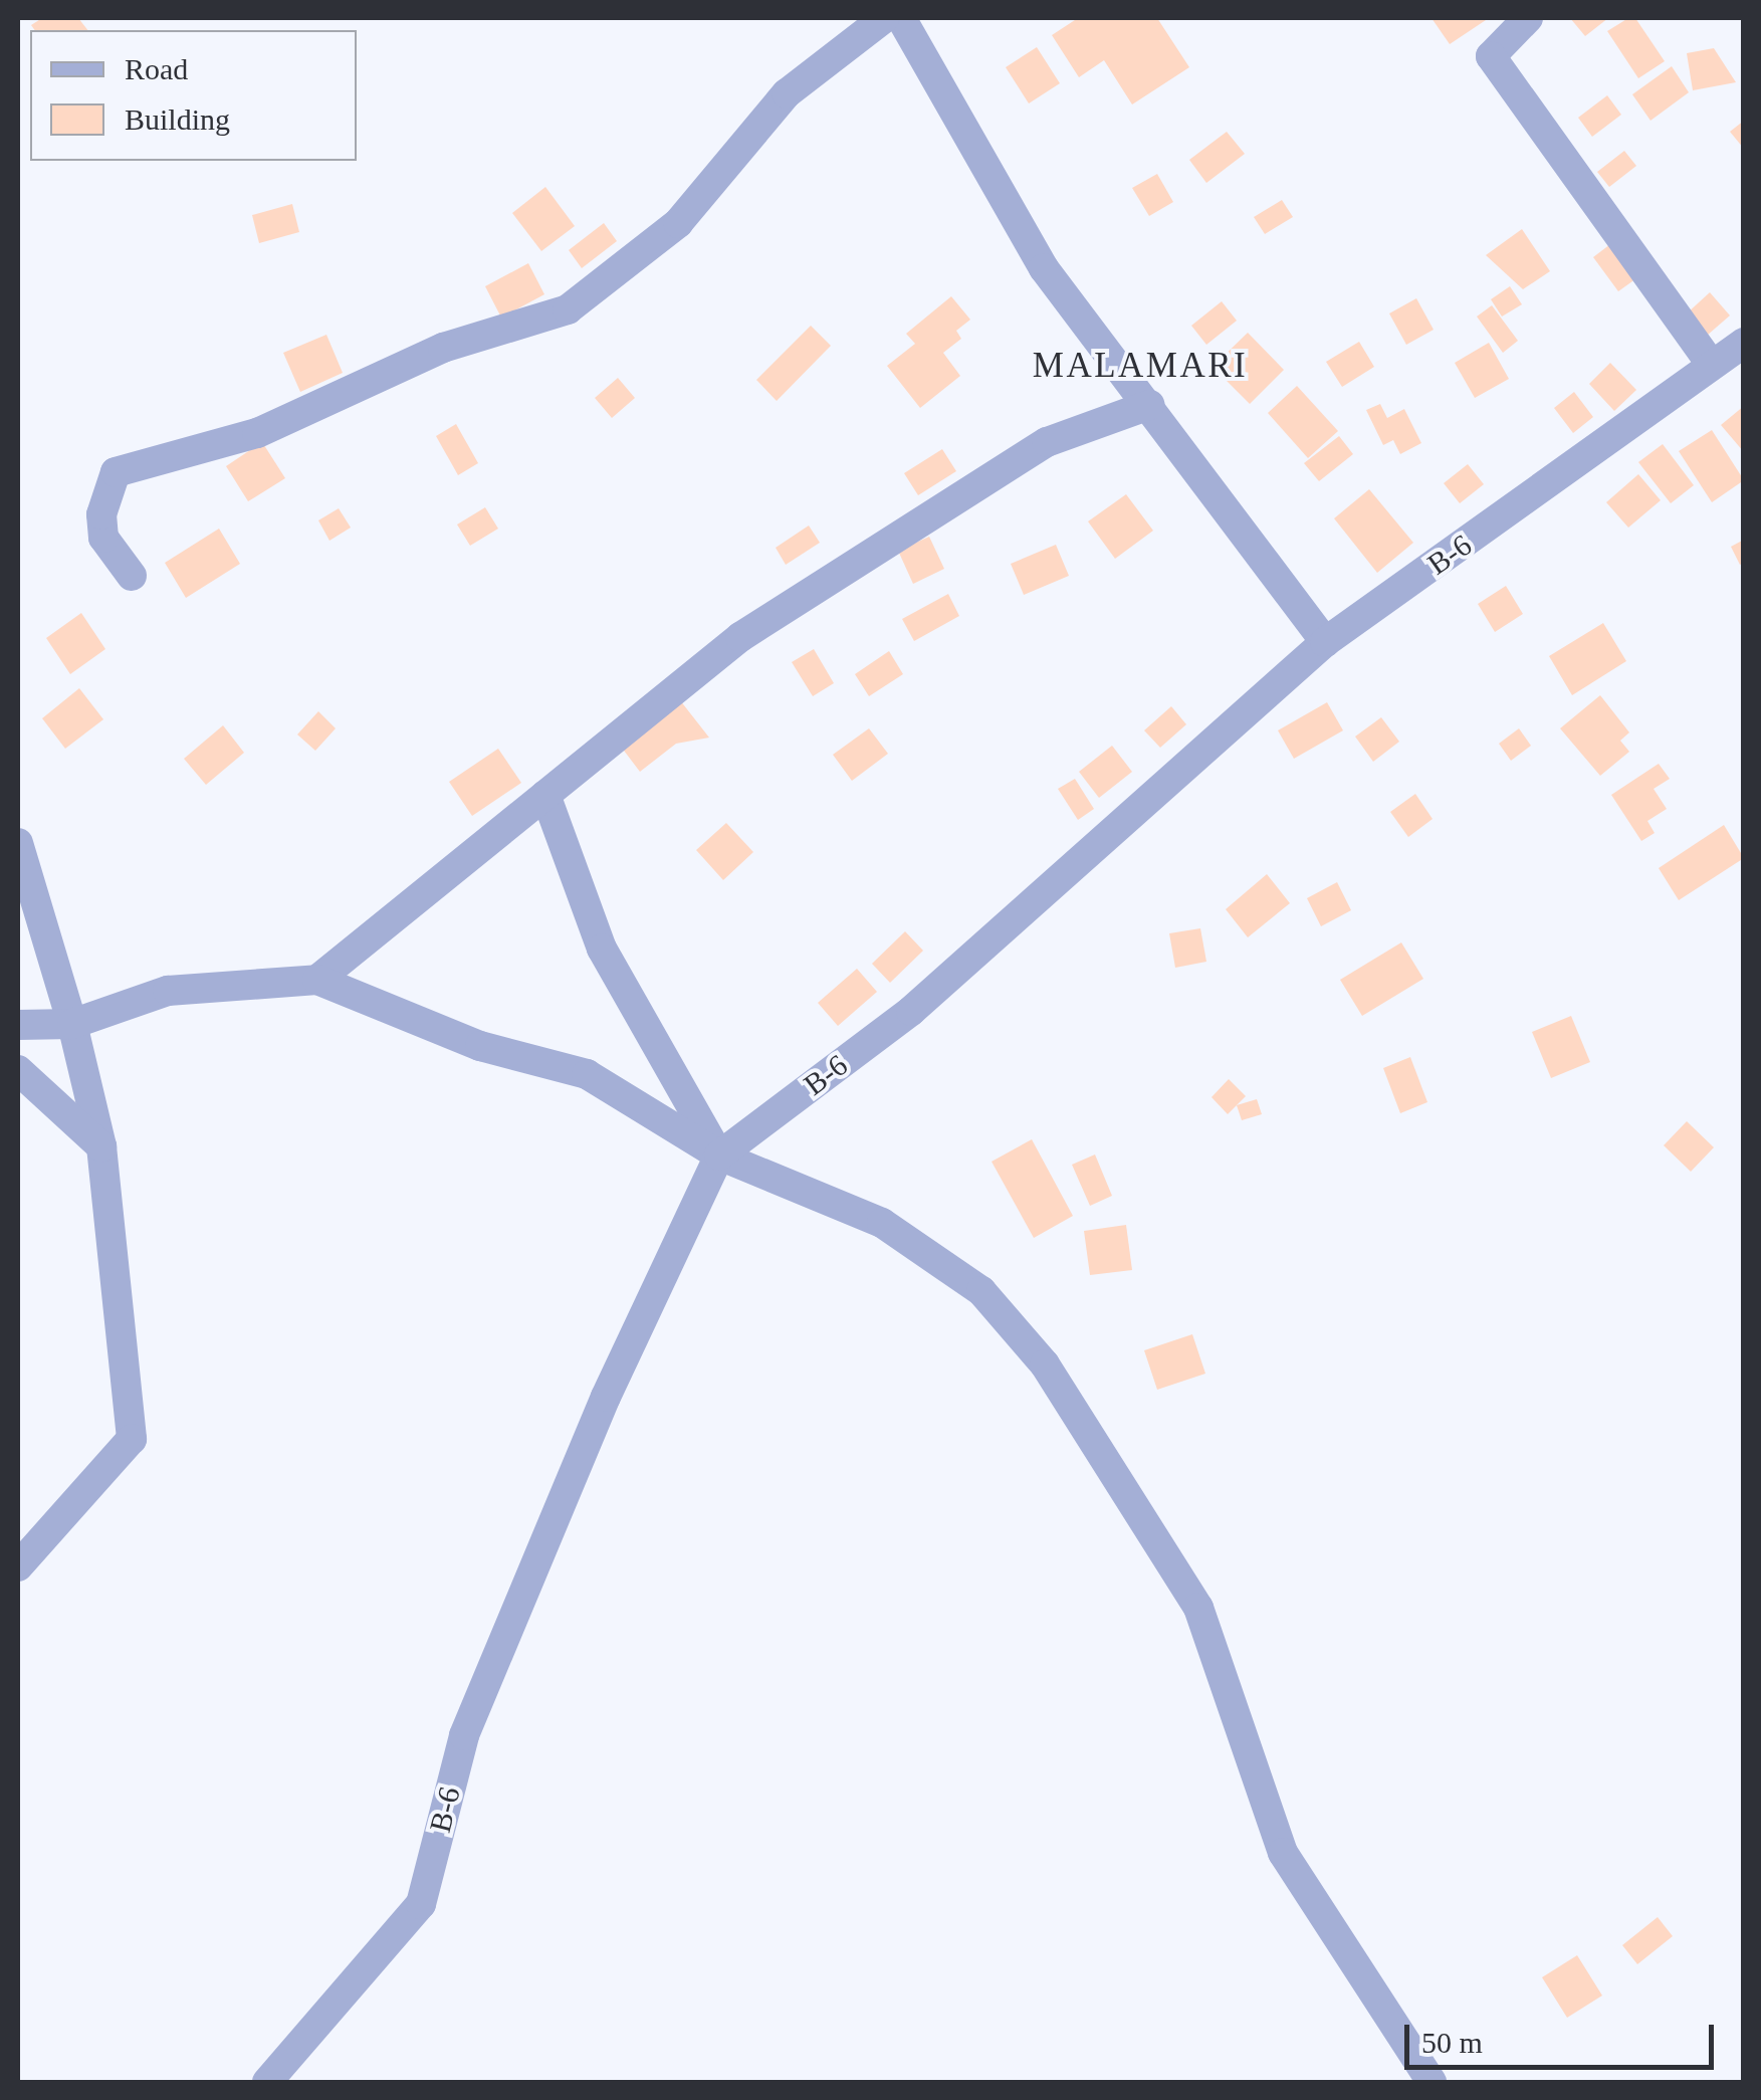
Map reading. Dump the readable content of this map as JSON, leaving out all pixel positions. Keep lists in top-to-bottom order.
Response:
{
  "streets": {
    "street": ["B-6"]
  },
  "districts": ["MALAMARI"],
  "legend": ["Road", "Building"],
  "scale_bar": "50 m"
}
